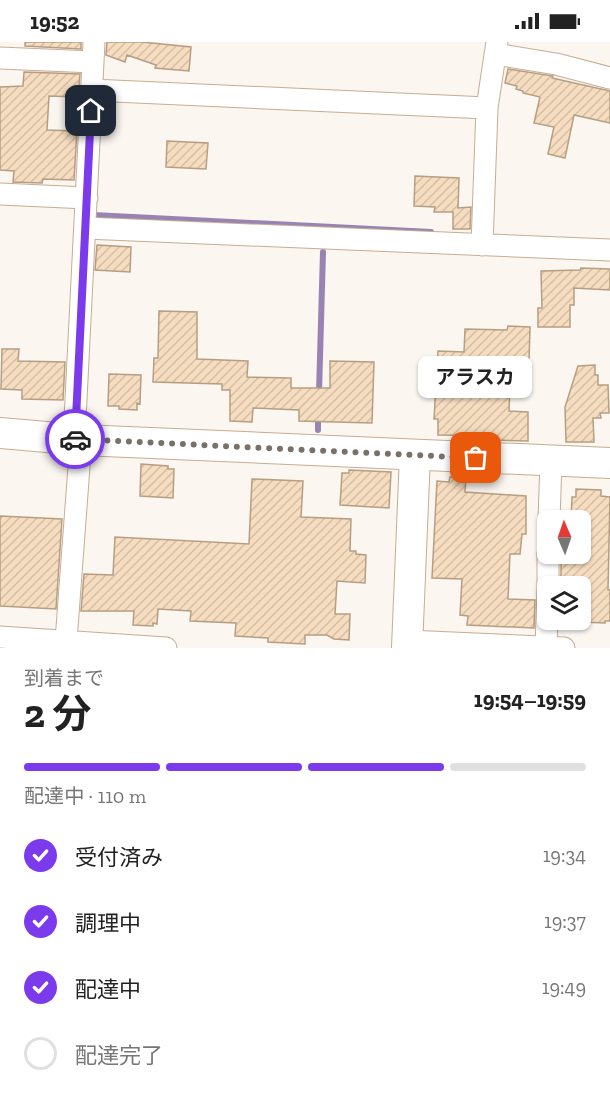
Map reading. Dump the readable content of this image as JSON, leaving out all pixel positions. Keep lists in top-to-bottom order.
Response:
{
  "places": ["アラスカ"],
  "north": "top",
  "page": {
    "status": "19:52",
    "bubble": "アラスカ",
    "heading": ["2 分", "到着まで", "19:54–19:59"],
    "bar": "配達中 · 110 m",
    "list": [
      ["受付済み", "19:34"],
      ["調理中", "19:37"],
      ["配達中", "19:49"],
      "配達完了"
    ]
  }
}
